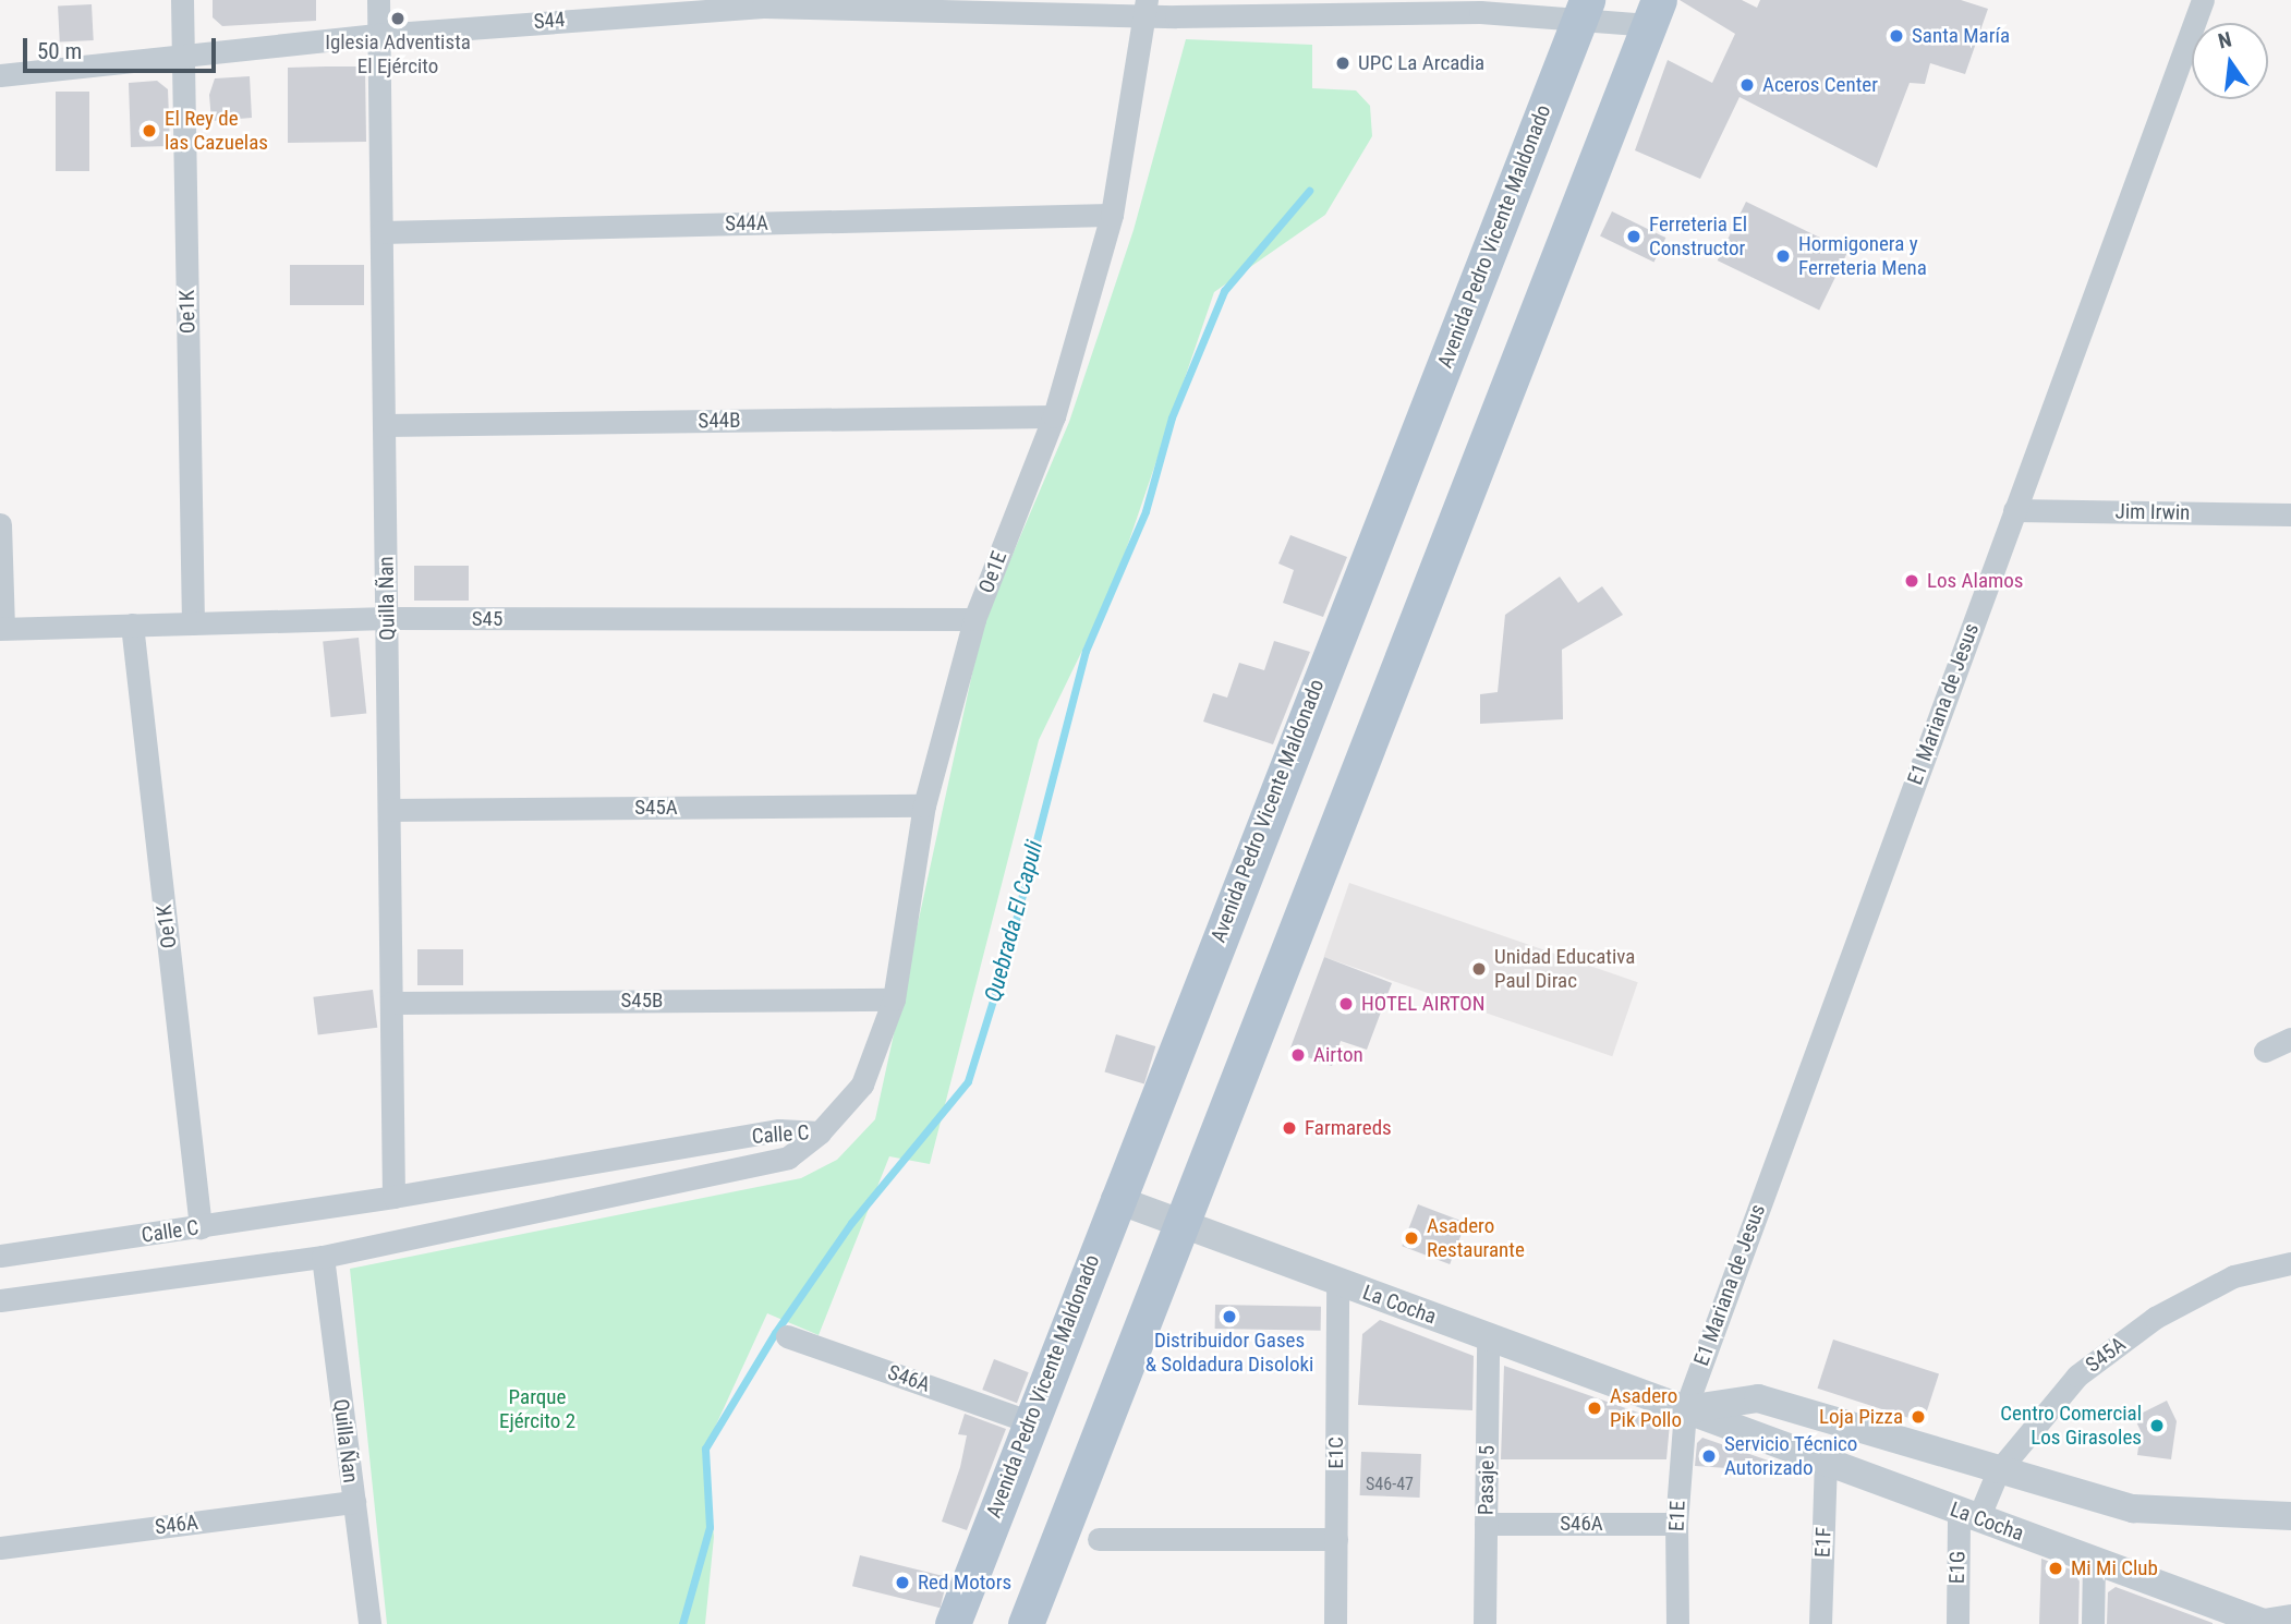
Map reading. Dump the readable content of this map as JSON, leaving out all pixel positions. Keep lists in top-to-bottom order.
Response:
{
  "streets": {
    "main road": ["Avenida Pedro Vicente Maldonado"],
    "street": [
      "S44",
      "S44A",
      "Oe1K",
      "S44B",
      "Jim Irwin",
      "Oe1E",
      "Quilla Ñan",
      "S45",
      "E1 Mariana de Jesus",
      "S45A",
      "S45B",
      "Calle C",
      "La Cocha",
      "S46A",
      "E1C",
      "Pasaje 5",
      "E1E",
      "E1F",
      "E1G"
    ]
  },
  "crossings": [
    ["S44", "Avenida Pedro Vicente Maldonado"],
    ["S44", "Oe1K"],
    ["S44", "Oe1E"],
    ["S44", "Quilla Ñan"],
    ["S44A", "Oe1E"],
    ["S44A", "Quilla Ñan"],
    ["Avenida Pedro Vicente Maldonado", "La Cocha"],
    ["Avenida Pedro Vicente Maldonado", "S46A"],
    ["Oe1K", "S45"],
    ["Oe1K", "Calle C"],
    ["S44B", "Oe1E"],
    ["S44B", "Quilla Ñan"],
    ["Jim Irwin", "E1 Mariana de Jesus"],
    ["Oe1E", "S45"],
    ["Oe1E", "S45A"],
    ["Oe1E", "S45B"],
    ["Oe1E", "Calle C"],
    ["Quilla Ñan", "S45"],
    ["Quilla Ñan", "S45A"],
    ["Quilla Ñan", "S45B"],
    ["Quilla Ñan", "Calle C"],
    ["Quilla Ñan", "S46A"],
    ["E1 Mariana de Jesus", "La Cocha"],
    ["E1 Mariana de Jesus", "E1E"],
    ["S45A", "La Cocha"],
    ["S45A", "E1G"],
    ["La Cocha", "E1C"],
    ["La Cocha", "Pasaje 5"],
    ["La Cocha", "E1E"],
    ["La Cocha", "E1F"],
    ["La Cocha", "E1G"],
    ["S46A", "Pasaje 5"],
    ["S46A", "E1E"]
  ],
  "water": ["Quebrada El Capuli"],
  "parks": ["Parque Ejército 2"],
  "places": [
    "Iglesia Adventista El Ejército",
    "Santa María",
    "UPC La Arcadia",
    "Aceros Center",
    "El Rey de las Cazuelas",
    "Ferreteria El Constructor",
    "Hormigonera y Ferreteria Mena",
    "Los Alamos",
    "Unidad Educativa Paul Dirac",
    "HOTEL AIRTON",
    "Airton",
    "Farmareds",
    "Asadero Restaurante",
    "Distribuidor Gases & Soldadura Disoloki",
    "Asadero Pik Pollo",
    "Loja Pizza",
    "Centro Comercial Los Girasoles",
    "Servicio Técnico Autorizado",
    "Mi Mi Club",
    "Red Motors"
  ],
  "house_numbers": ["S46-47"],
  "scale_bar": "50 m",
  "north": "top"
}
